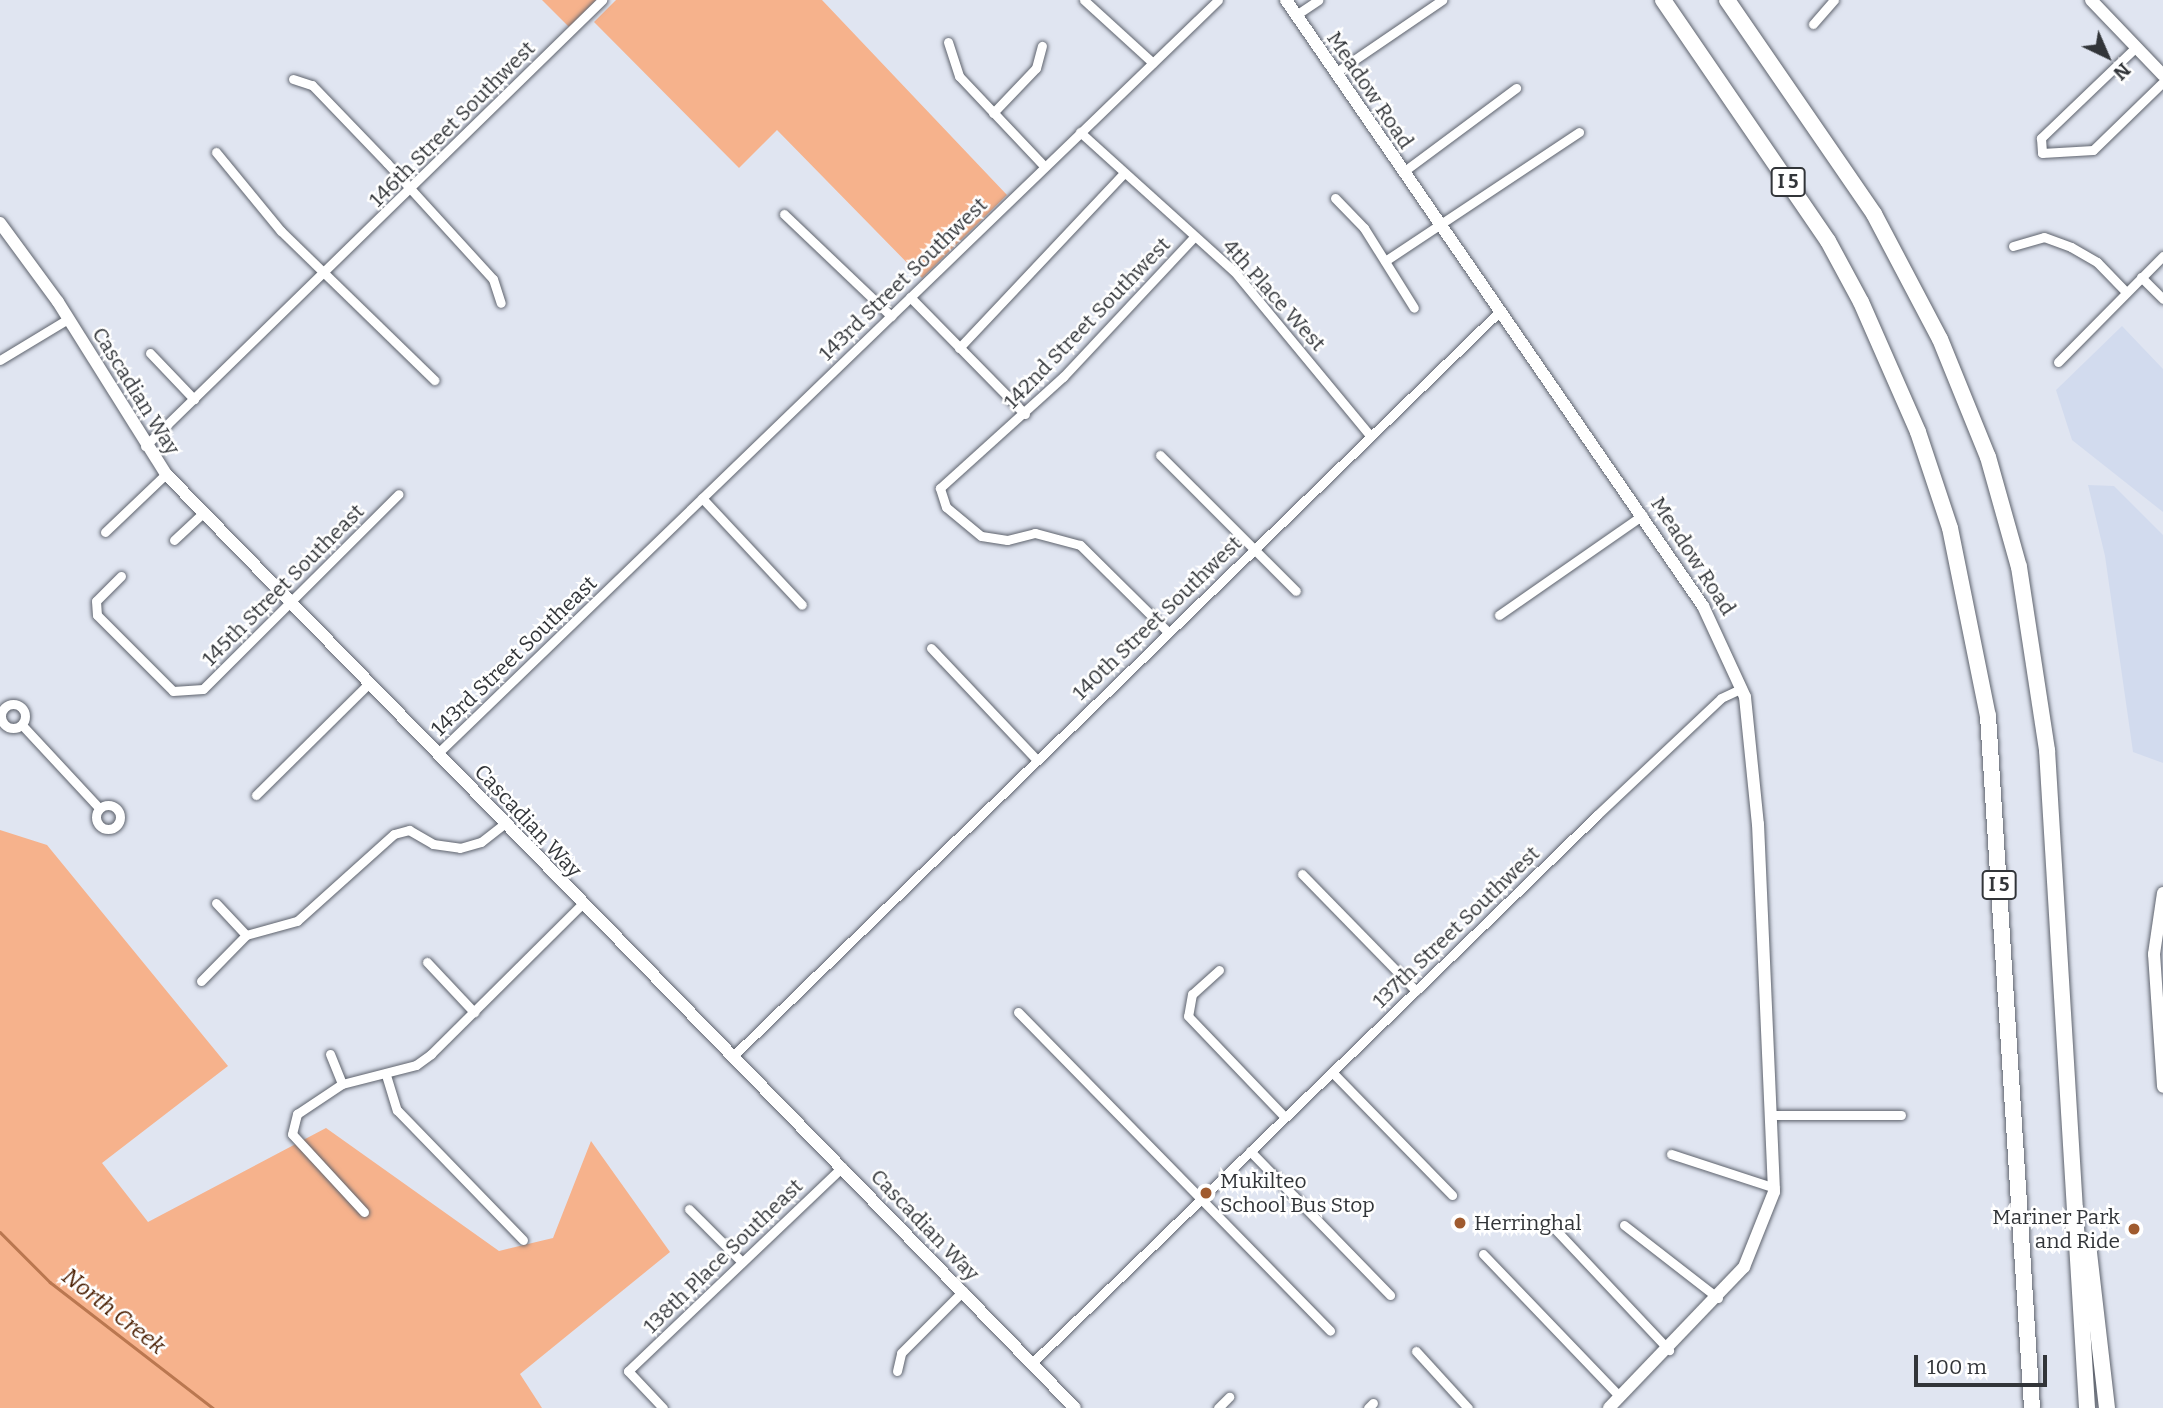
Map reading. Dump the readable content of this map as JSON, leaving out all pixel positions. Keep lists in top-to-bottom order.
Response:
{
  "streets": {
    "highway": ["I 5"],
    "street": [
      "Meadow Road",
      "146th Street Southwest",
      "143rd Street Southwest",
      "4th Place West",
      "142nd Street Southwest",
      "Cascadian Way",
      "145th Street Southeast",
      "140th Street Southwest",
      "143rd Street Southeast",
      "137th Street Southwest",
      "138th Place Southeast"
    ]
  },
  "crossings": [
    ["Meadow Road", "140th Street Southwest"],
    ["Meadow Road", "137th Street Southwest"],
    ["146th Street Southwest", "Cascadian Way"],
    ["143rd Street Southwest", "4th Place West"],
    ["143rd Street Southwest", "143rd Street Southeast"],
    ["4th Place West", "142nd Street Southwest"],
    ["4th Place West", "140th Street Southwest"],
    ["142nd Street Southwest", "140th Street Southwest"],
    ["Cascadian Way", "145th Street Southeast"],
    ["Cascadian Way", "140th Street Southwest"],
    ["Cascadian Way", "143rd Street Southeast"],
    ["Cascadian Way", "137th Street Southwest"],
    ["Cascadian Way", "138th Place Southeast"]
  ],
  "water": ["North Creek"],
  "places": ["Mukilteo School Bus Stop", "Herringhal", "Mariner Park and Ride"],
  "scale_bar": "100 m",
  "north": "bottom right"
}
